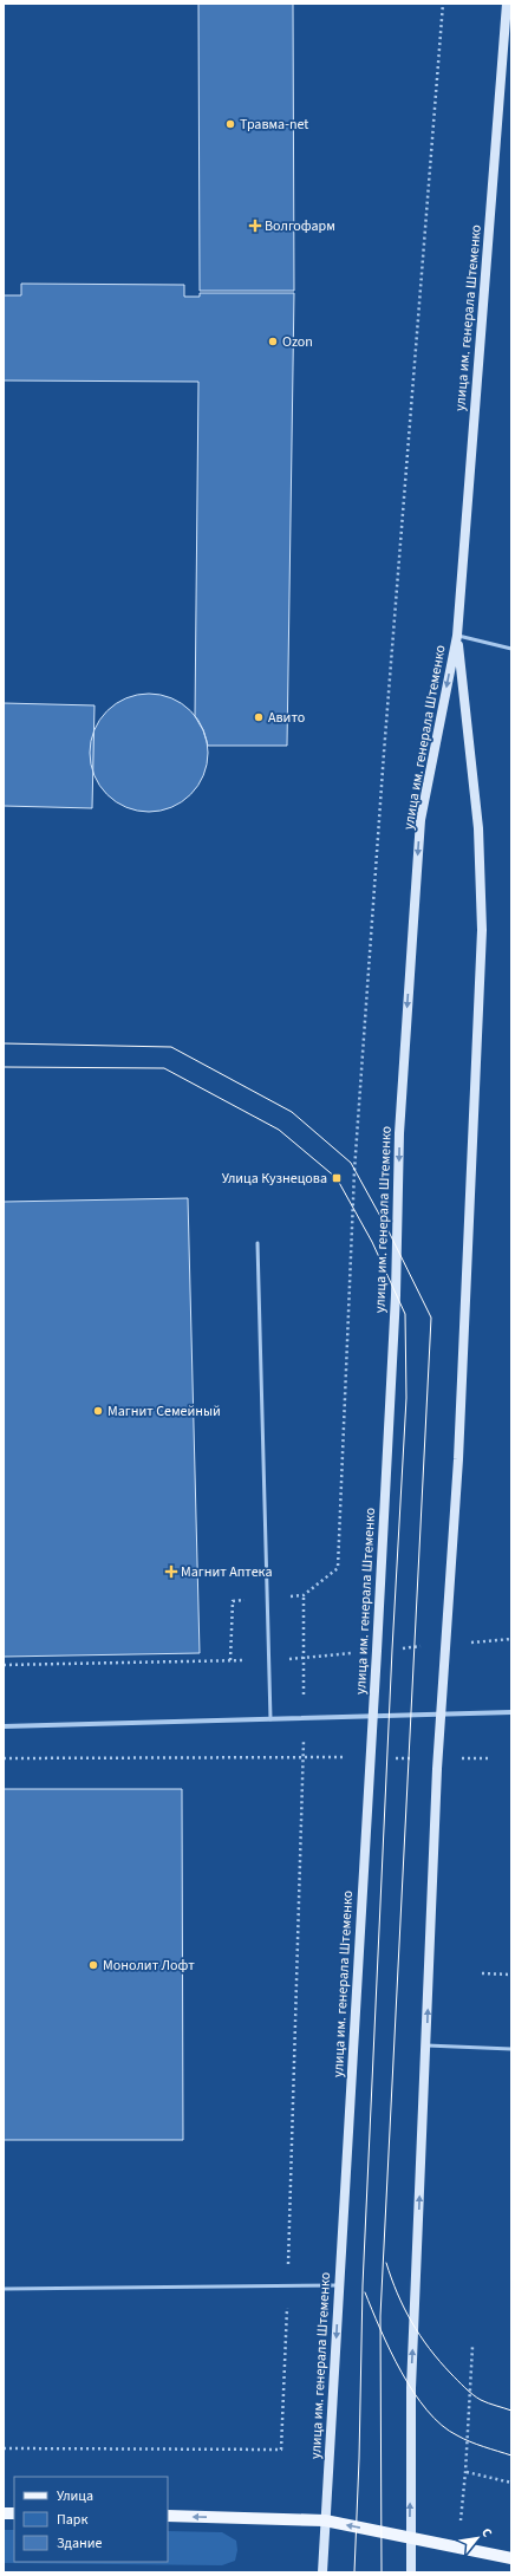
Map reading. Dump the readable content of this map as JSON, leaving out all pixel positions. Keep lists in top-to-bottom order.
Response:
{
  "streets": {
    "street": ["улица им. генерала Штеменко"]
  },
  "places": {
    "other": [
      "Травма-net",
      "Ozon",
      "Авито",
      "Магнит Семейный",
      "Монолит Лофт"
    ],
    "health": ["Волгофарм", "Магнит Аптека"],
    "transit": ["Улица Кузнецова"]
  },
  "legend": ["Улица", "Парк", "Здание"],
  "north": "top right"
}
